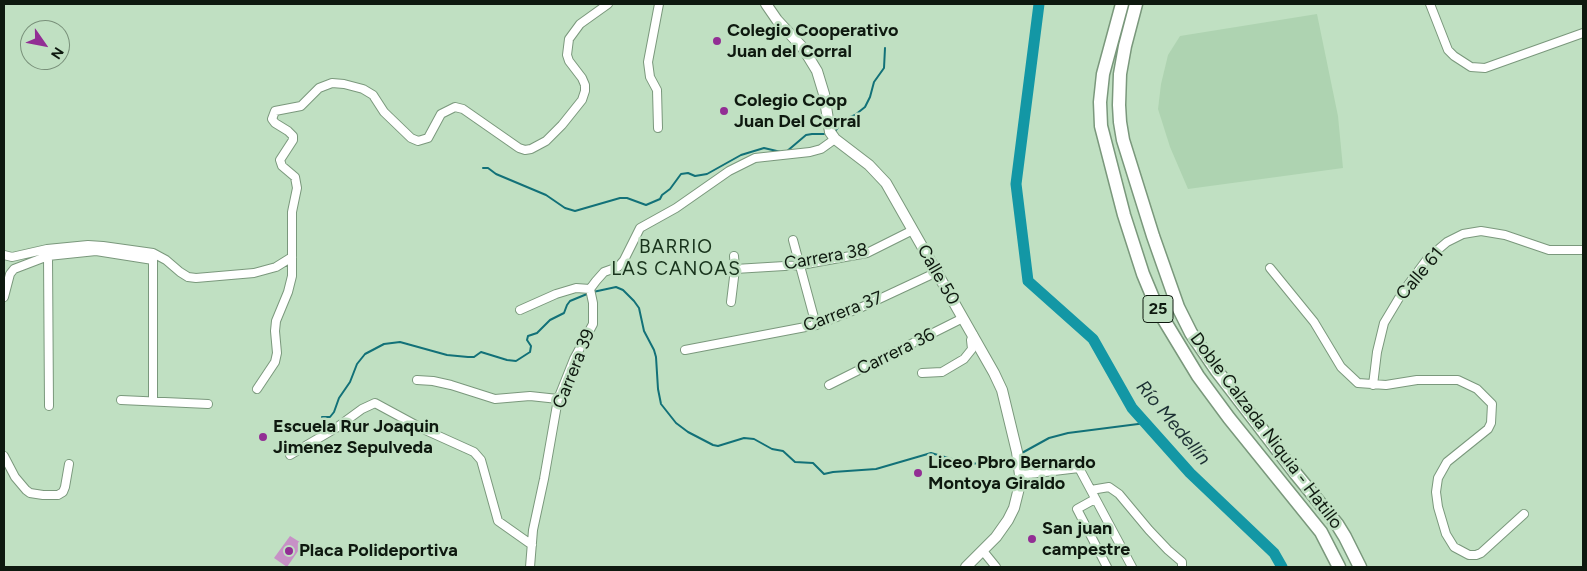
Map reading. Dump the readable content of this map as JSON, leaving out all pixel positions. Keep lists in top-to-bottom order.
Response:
{
  "streets": {
    "highway": ["25", "Doble Calzada Niquia - Hatillo"],
    "street": [
      "Carrera 38",
      "Calle 61",
      "Calle 50",
      "Carrera 37",
      "Carrera 36",
      "Carrera 39"
    ]
  },
  "crossings": [
    ["Carrera 38", "Calle 50"],
    ["Calle 50", "Carrera 37"],
    ["Calle 50", "Carrera 36"]
  ],
  "districts": ["BARRIO LAS CANOAS"],
  "water": ["Río Medellín"],
  "places": [
    "Colegio Cooperativo Juan del Corral",
    "Colegio Coop Juan Del Corral",
    "Escuela Rur Joaquin Jimenez Sepulveda",
    "Liceo Pbro Bernardo Montoya Giraldo",
    "San juan campestre",
    "Placa Polideportiva"
  ],
  "north": "bottom right"
}
